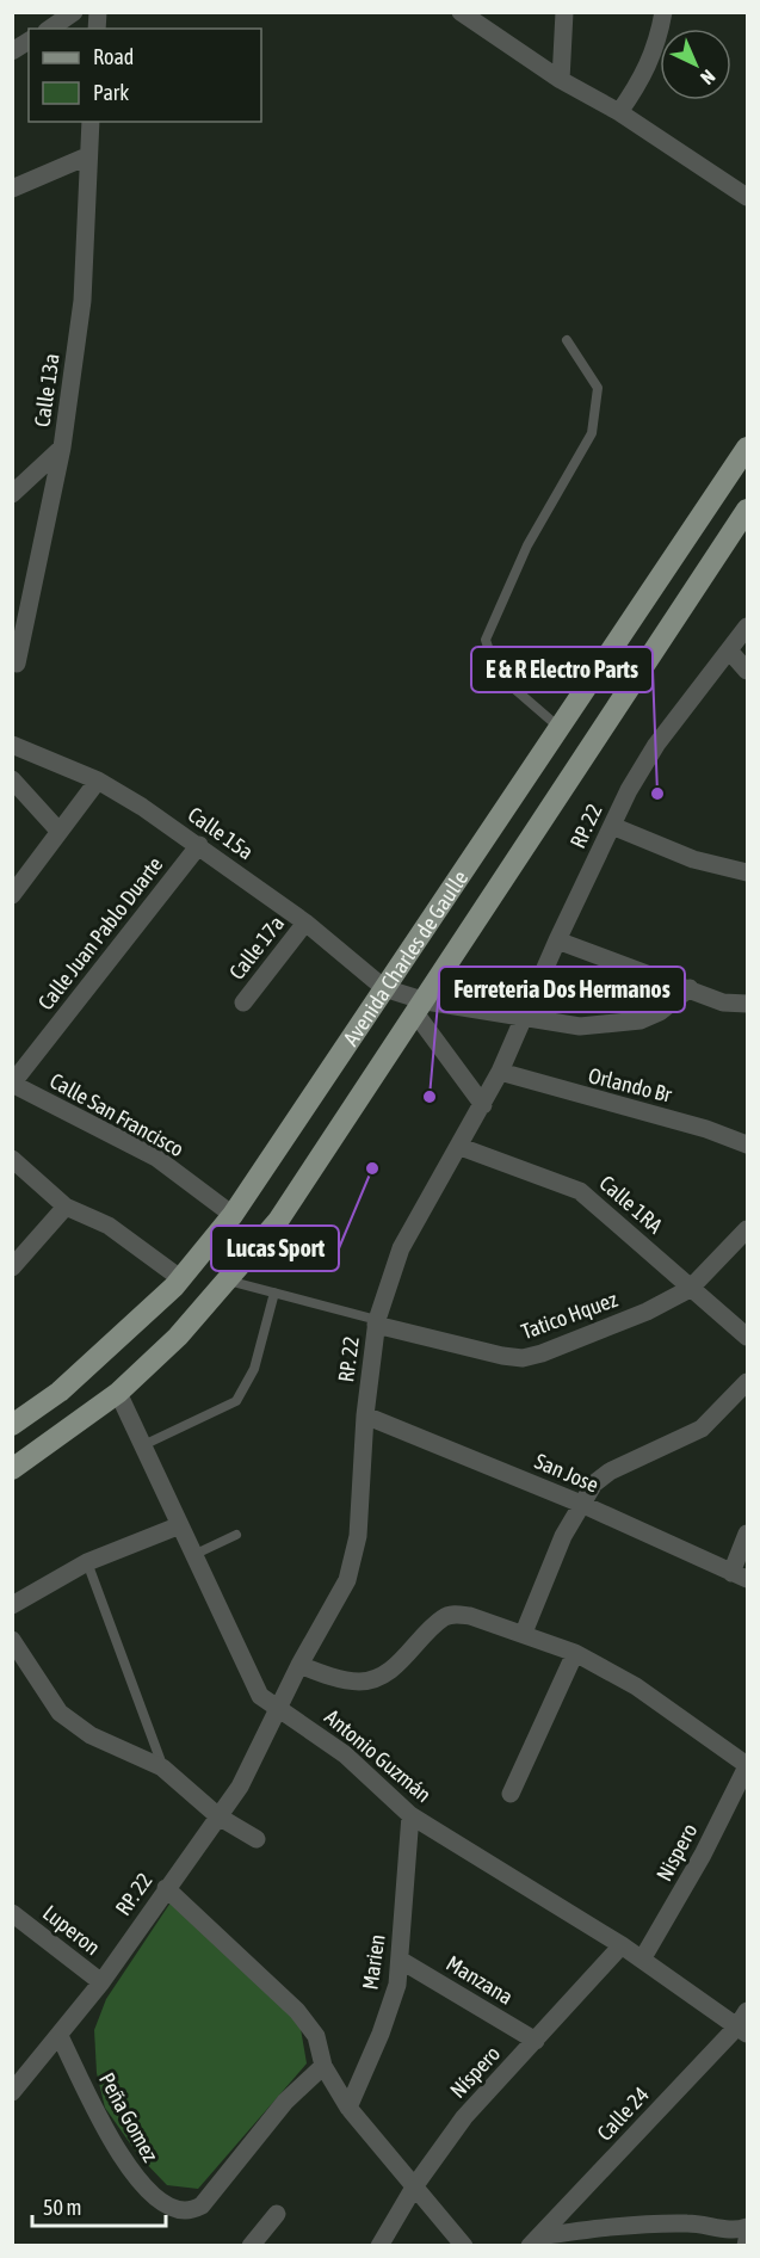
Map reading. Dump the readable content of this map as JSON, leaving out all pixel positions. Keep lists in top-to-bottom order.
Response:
{
  "streets": {
    "main road": ["Avenida Charles de Gaulle"],
    "street": [
      "Calle 13a",
      "RP. 22",
      "Calle 15a",
      "Calle Juan Pablo Duarte",
      "Calle 17a",
      "Orlando Br",
      "Calle San Francisco",
      "Calle 1RA",
      "Tatico Hquez",
      "San Jose",
      "Antonio Guzmán",
      "Nispero",
      "Luperon",
      "Marien",
      "Manzana",
      "Níspero",
      "Calle 24",
      "Peña Gomez"
    ]
  },
  "crossings": [
    ["RP. 22", "Orlando Br"],
    ["RP. 22", "Calle 1RA"],
    ["RP. 22", "Tatico Hquez"],
    ["RP. 22", "San Jose"],
    ["RP. 22", "Antonio Guzmán"],
    ["RP. 22", "Luperon"],
    ["RP. 22", "Peña Gomez"],
    ["Calle 15a", "Calle Juan Pablo Duarte"],
    ["Calle 15a", "Calle 17a"],
    ["Calle 15a", "Avenida Charles de Gaulle"],
    ["Calle Juan Pablo Duarte", "Calle San Francisco"],
    ["Avenida Charles de Gaulle", "Calle San Francisco"],
    ["Avenida Charles de Gaulle", "Antonio Guzmán"],
    ["Calle 1RA", "Tatico Hquez"],
    ["Antonio Guzmán", "Nispero"],
    ["Antonio Guzmán", "Marien"],
    ["Antonio Guzmán", "Níspero"],
    ["Antonio Guzmán", "Calle 24"],
    ["Marien", "Manzana"],
    ["Manzana", "Níspero"]
  ],
  "places": ["E & R Electro Parts", "Ferreteria Dos Hermanos", "Lucas Sport"],
  "legend": ["Road", "Park"],
  "scale_bar": "50 m",
  "north": "bottom right"
}
